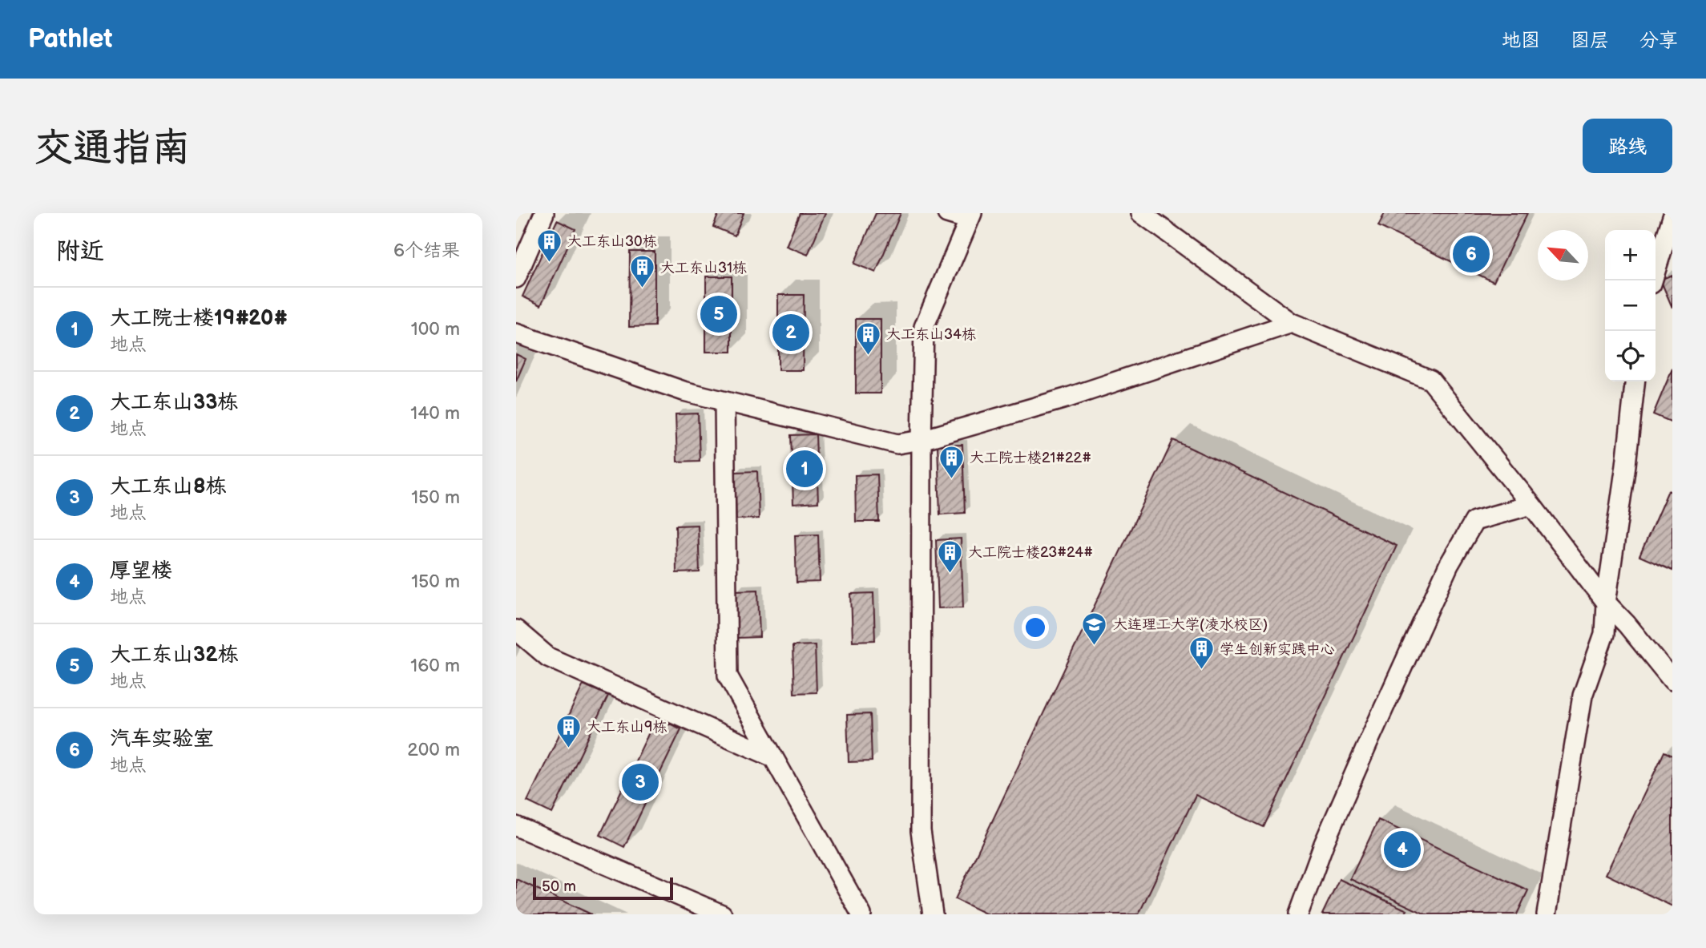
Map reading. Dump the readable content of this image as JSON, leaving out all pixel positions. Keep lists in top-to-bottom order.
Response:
{
  "places": {
    "building": [
      "大工东山30栋",
      "大工东山31栋",
      "大工东山34栋",
      "大工院士楼21#22#",
      "大工院士楼23#24#",
      "学生创新实践中心",
      "大工东山9栋"
    ],
    "school or university": ["大连理工大学(凌水校区)"]
  },
  "scale_bar": "50 m",
  "north": "top left",
  "page": {
    "header": "Pathlet",
    "nav": ["地图", "图层", "分享"],
    "buttons": "路线",
    "title": "交通指南",
    "heading": ["附近", "6个结果"],
    "map_buttons": ["+", "−"],
    "pins": [
      "6",
      "5",
      "2",
      "1",
      "3",
      "4"
    ],
    "list": [
      {
        "mark": "1",
        "name": "大工院士楼19#20#",
        "note": "地点",
        "value": "100 m"
      },
      {
        "mark": "2",
        "name": "大工东山33栋",
        "note": "地点",
        "value": "140 m"
      },
      {
        "mark": "3",
        "name": "大工东山8栋",
        "note": "地点",
        "value": "150 m"
      },
      {
        "mark": "4",
        "name": "厚望楼",
        "note": "地点",
        "value": "150 m"
      },
      {
        "mark": "5",
        "name": "大工东山32栋",
        "note": "地点",
        "value": "160 m"
      },
      {
        "mark": "6",
        "name": "汽车实验室",
        "note": "地点",
        "value": "200 m"
      }
    ],
    "scale": "50 m"
  }
}
